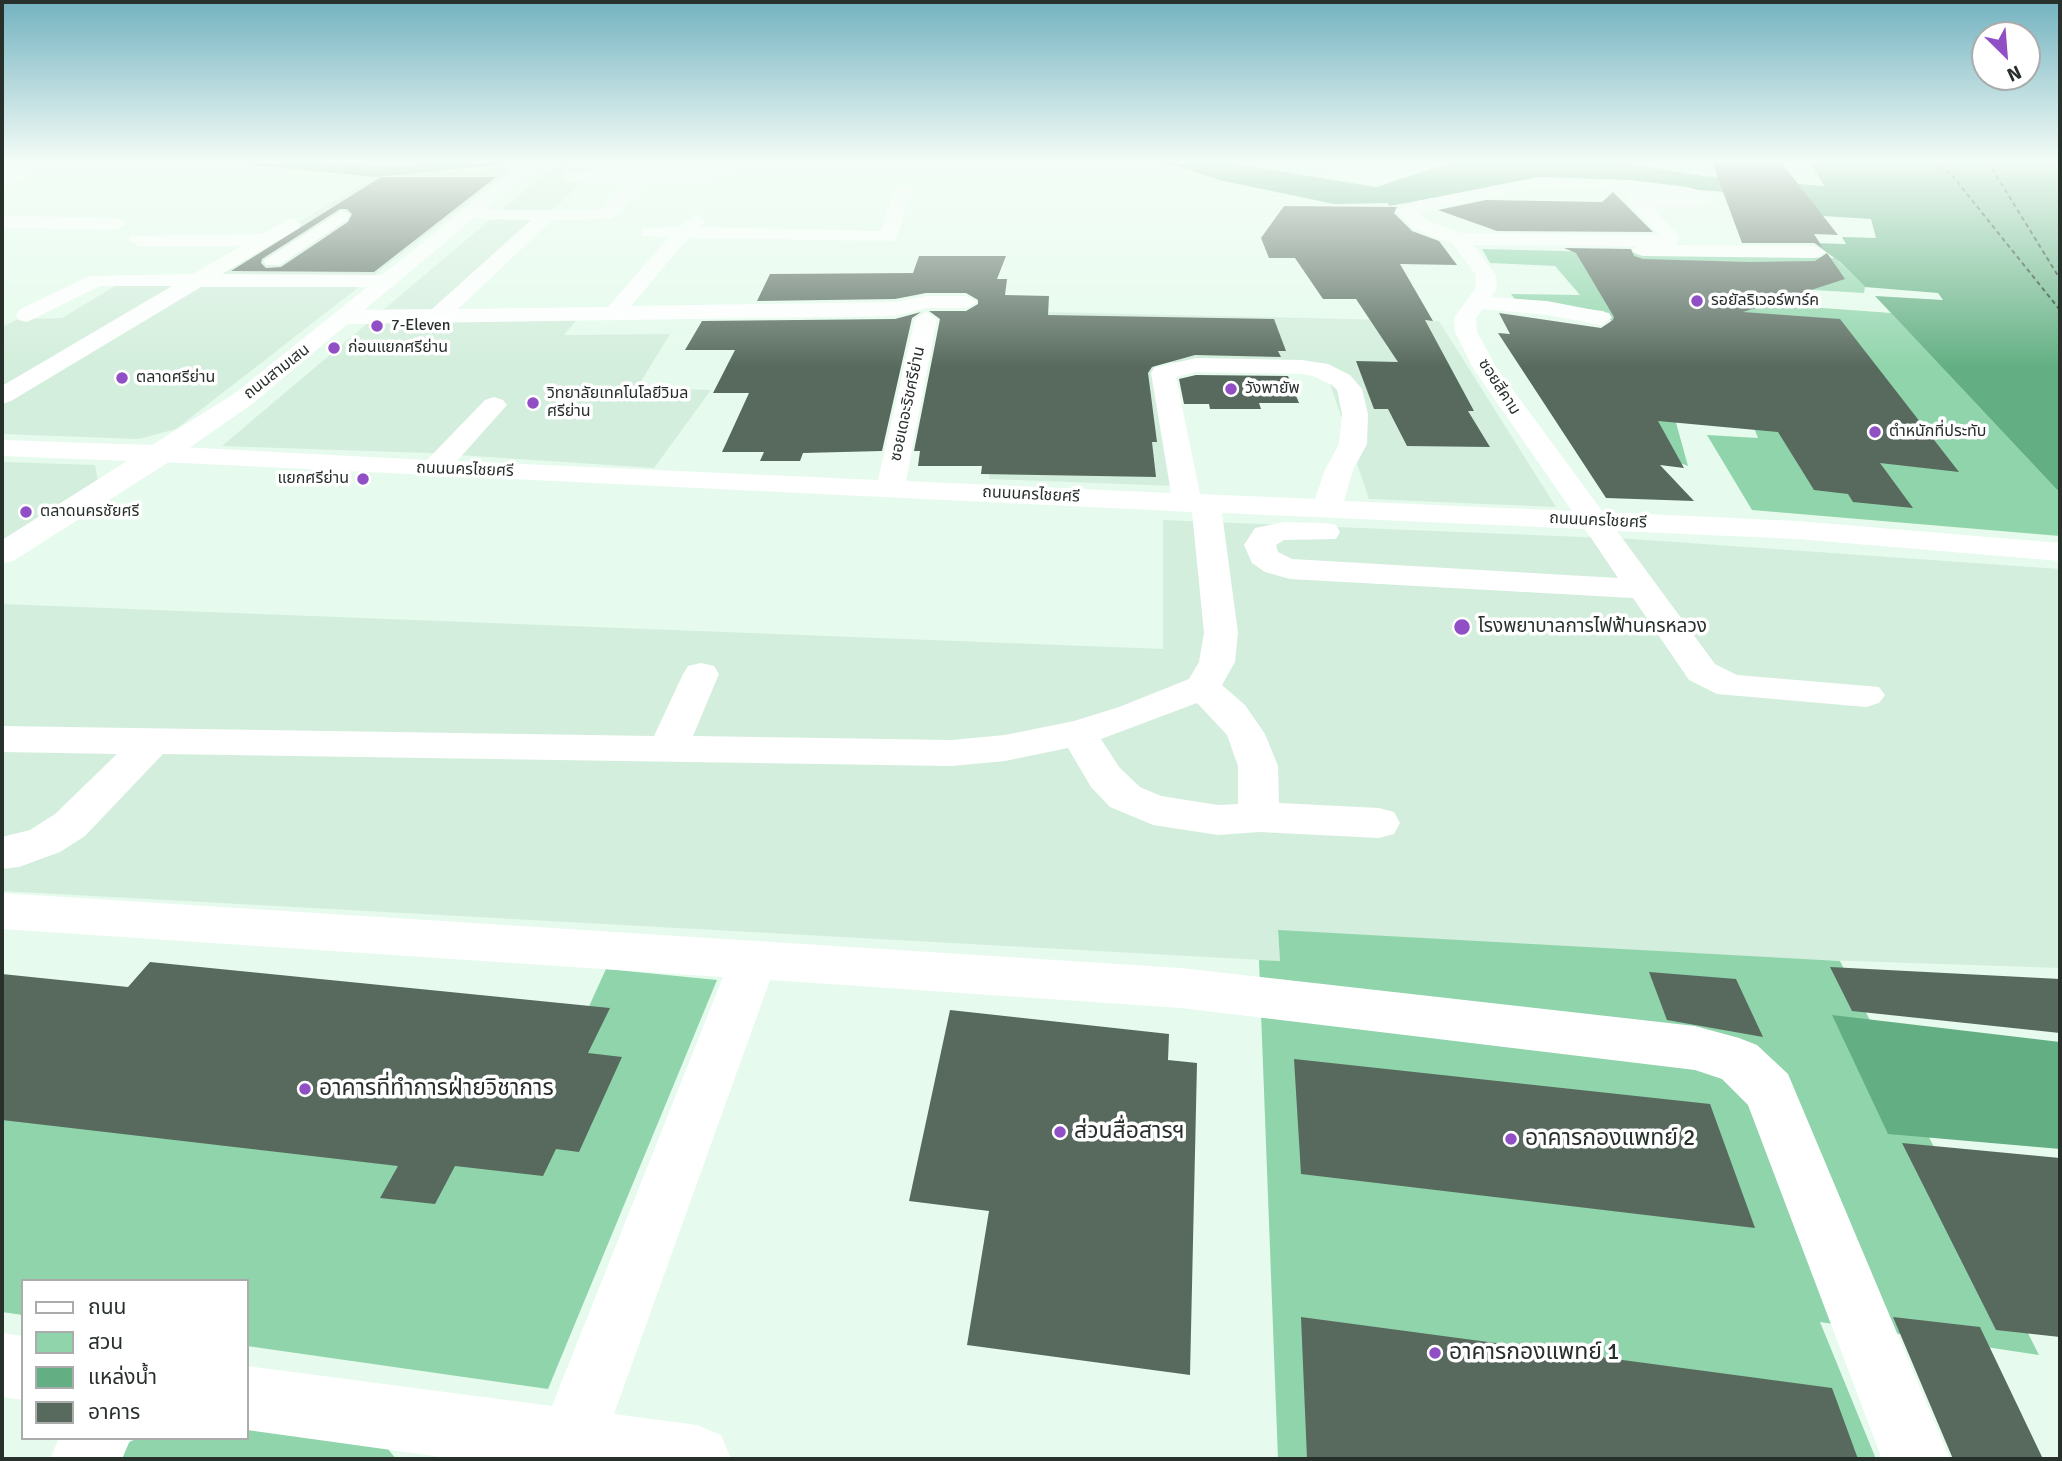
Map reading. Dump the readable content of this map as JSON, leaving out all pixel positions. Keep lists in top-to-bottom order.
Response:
{
  "streets": {
    "street": [
      "ถนนสามเสน",
      "ซอยสีคาม",
      "ซอยเดอะริชศรีย่าน",
      "ถนนนครไชยศรี"
    ]
  },
  "crossings": [
    ["ถนนสามเสน", "ถนนนครไชยศรี"],
    ["ซอยสีคาม", "ถนนนครไชยศรี"],
    ["ซอยเดอะริชศรีย่าน", "ถนนนครไชยศรี"]
  ],
  "places": [
    "รอยัลริเวอร์พาร์ค",
    "7-Eleven",
    "ก่อนแยกศรีย่าน",
    "ตลาดศรีย่าน",
    "วังพายัพ",
    "วิทยาลัยเทคโนโลยีวิมล ศรีย่าน",
    "ตำหนักที่ประทับ",
    "แยกศรีย่าน",
    "ตลาดนครชัยศรี",
    "โรงพยาบาลการไฟฟ้านครหลวง",
    "อาคารที่ทำการฝ่ายวิชาการ",
    "ส่วนสื่อสารฯ",
    "อาคารกองแพทย์ 2",
    "อาคารกองแพทย์ 1"
  ],
  "legend": [
    "ถนน",
    "สวน",
    "แหล่งน้ำ",
    "อาคาร"
  ],
  "north": "bottom right"
}
